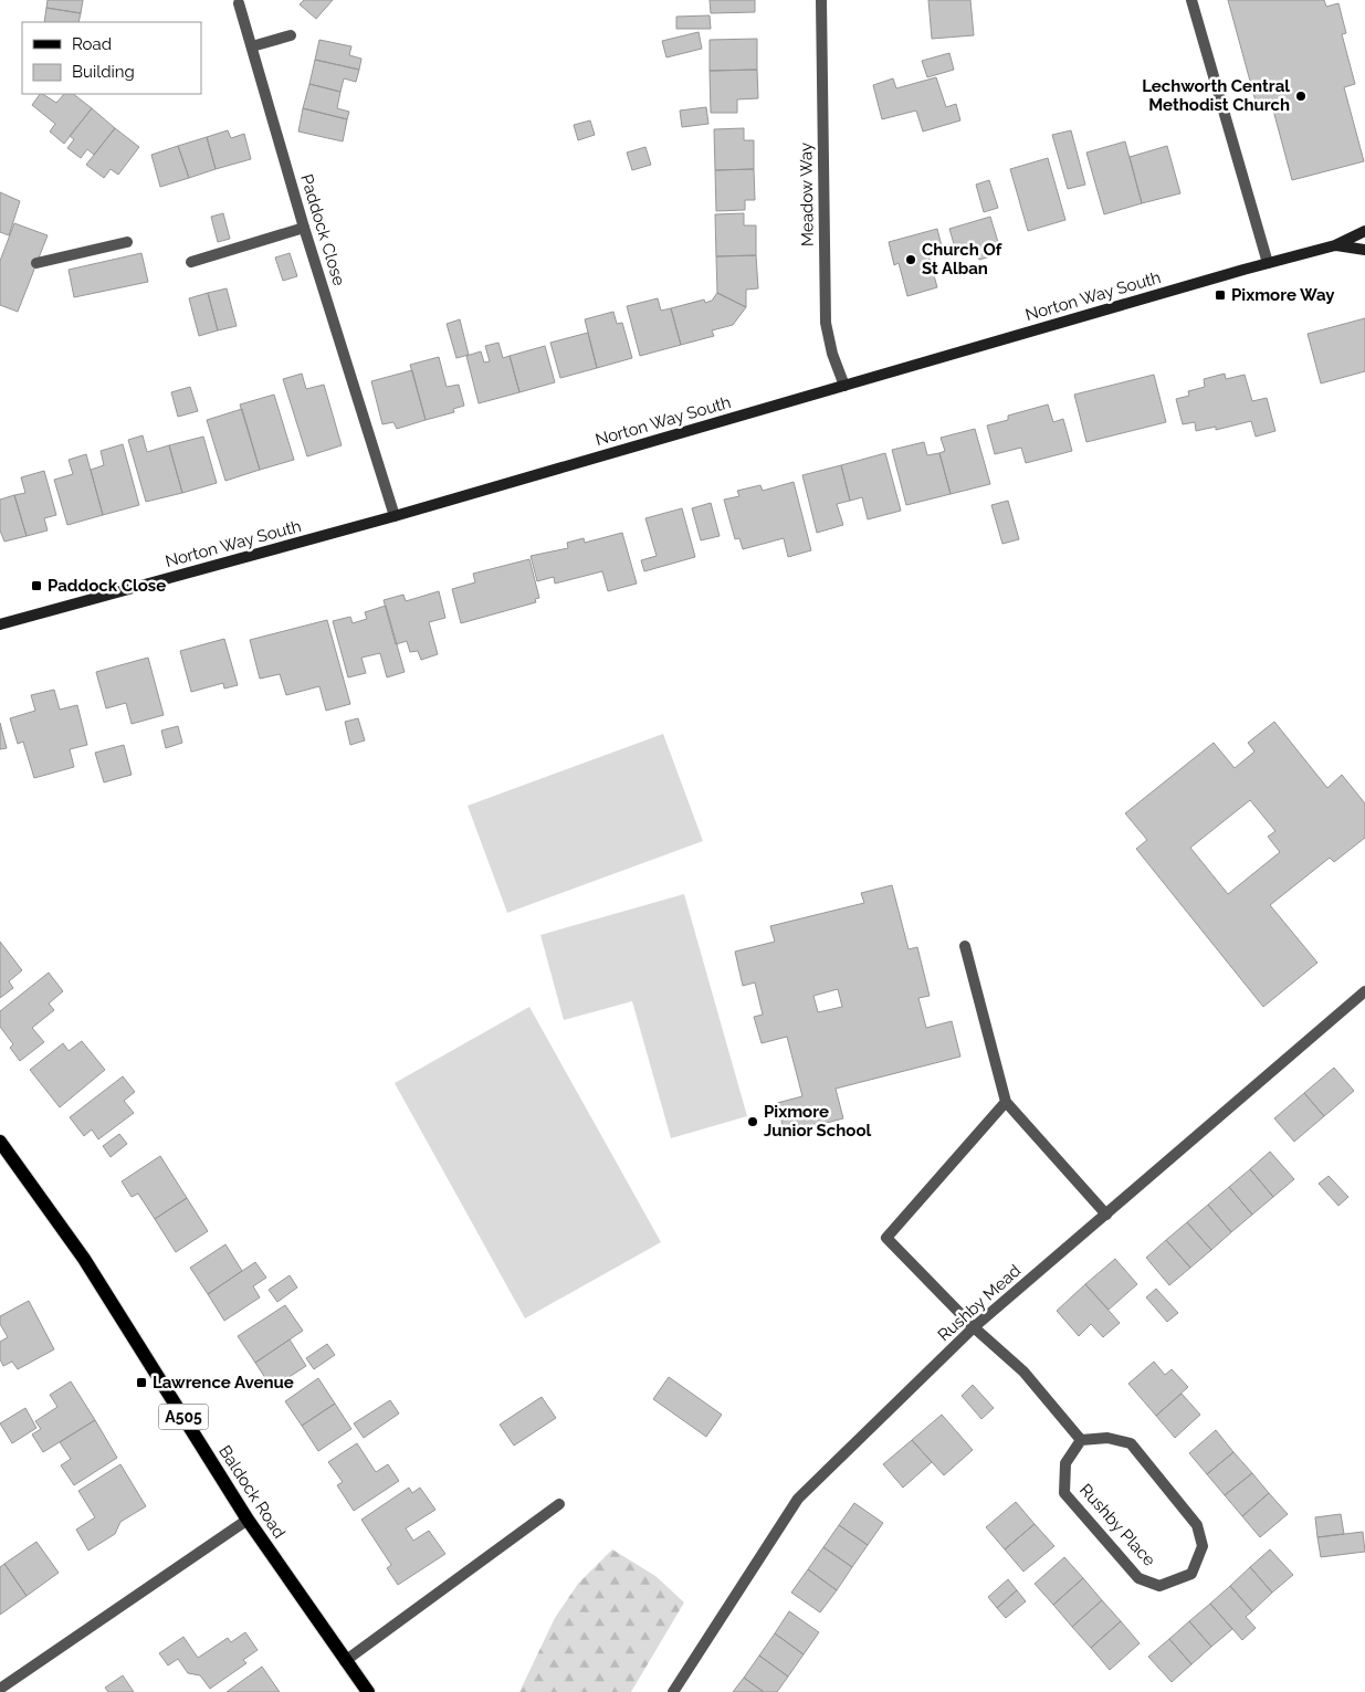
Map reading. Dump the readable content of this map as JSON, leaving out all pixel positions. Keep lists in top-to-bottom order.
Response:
{
  "streets": {
    "main road": ["A505", "Baldock Road"],
    "street": [
      "Meadow Way",
      "Paddock Close",
      "Norton Way South",
      "Rushby Mead",
      "Rushby Place"
    ]
  },
  "crossings": [
    ["Meadow Way", "Norton Way South"],
    ["Paddock Close", "Norton Way South"]
  ],
  "places": {
    "other": ["Lechworth Central Methodist Church", "Church Of St Alban", "Pixmore Junior School"],
    "transit": ["Pixmore Way", "Paddock Close", "Lawrence Avenue"]
  },
  "legend": ["Road", "Building"]
}
